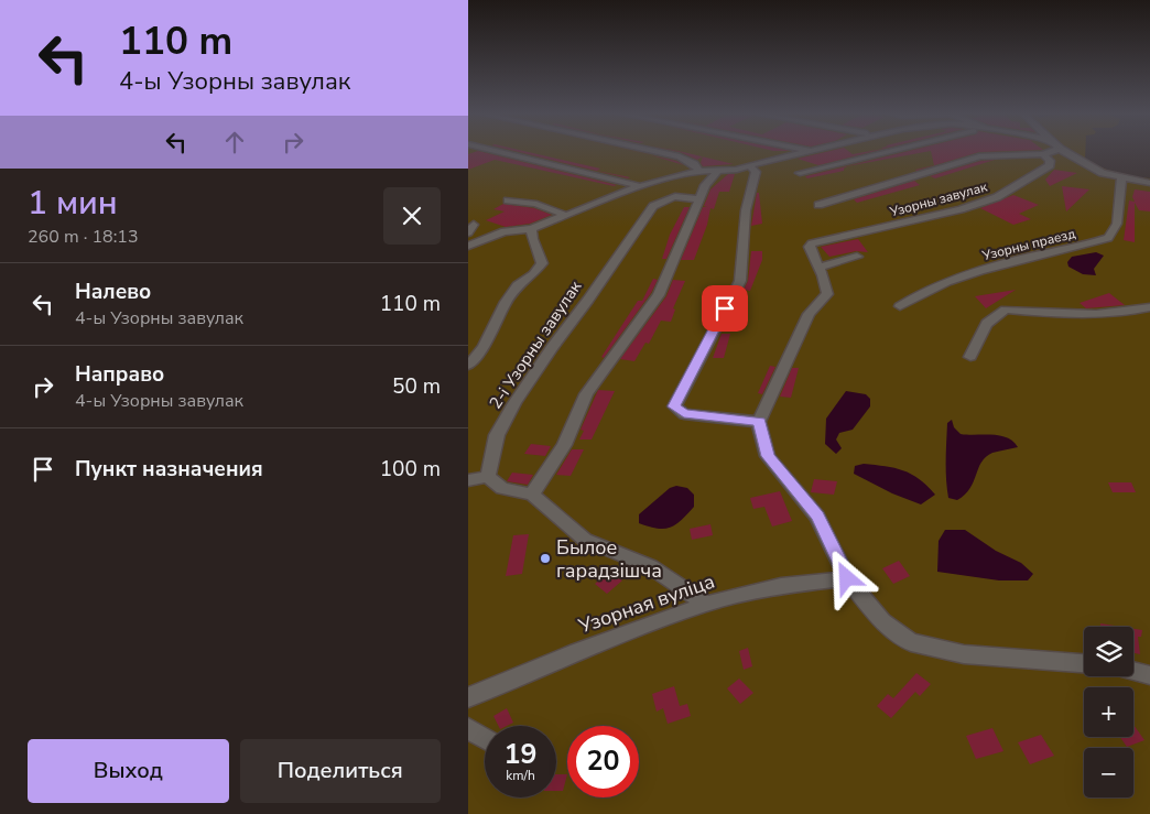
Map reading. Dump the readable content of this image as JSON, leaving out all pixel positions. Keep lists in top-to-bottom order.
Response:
{
  "streets": {
    "street": [
      "Узорны завулак",
      "Узорны праезд",
      "2-і Узорны завулак",
      "Узорная вуліца"
    ]
  },
  "places": ["Былое гарадзішча"],
  "page": {
    "turn": ["110 m", "4-ы Узорны завулак"],
    "heading": ["1 мин", "260 m · 18:13"],
    "list": [
      {
        "name": "Налево",
        "note": "4-ы Узорны завулак",
        "value": "110 m"
      },
      {
        "name": "Направо",
        "note": "4-ы Узорны завулак",
        "value": "50 m"
      },
      {
        "name": "Пункт назначения",
        "value": "100 m"
      }
    ],
    "map_buttons": ["+", "−"],
    "speed": "19 km/h",
    "limit": "20",
    "buttons": ["Выход", "Поделиться"]
  }
}
